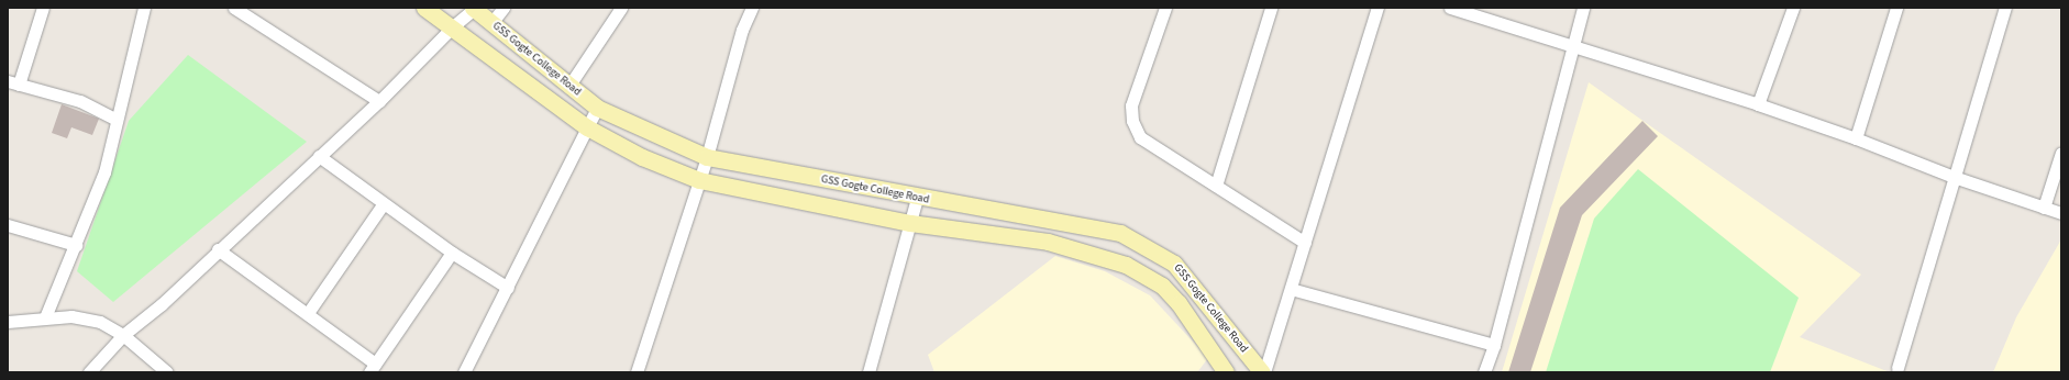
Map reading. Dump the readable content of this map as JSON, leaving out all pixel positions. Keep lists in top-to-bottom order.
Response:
{
  "streets": {
    "main road": ["GSS Gogte College Road"]
  }
}
